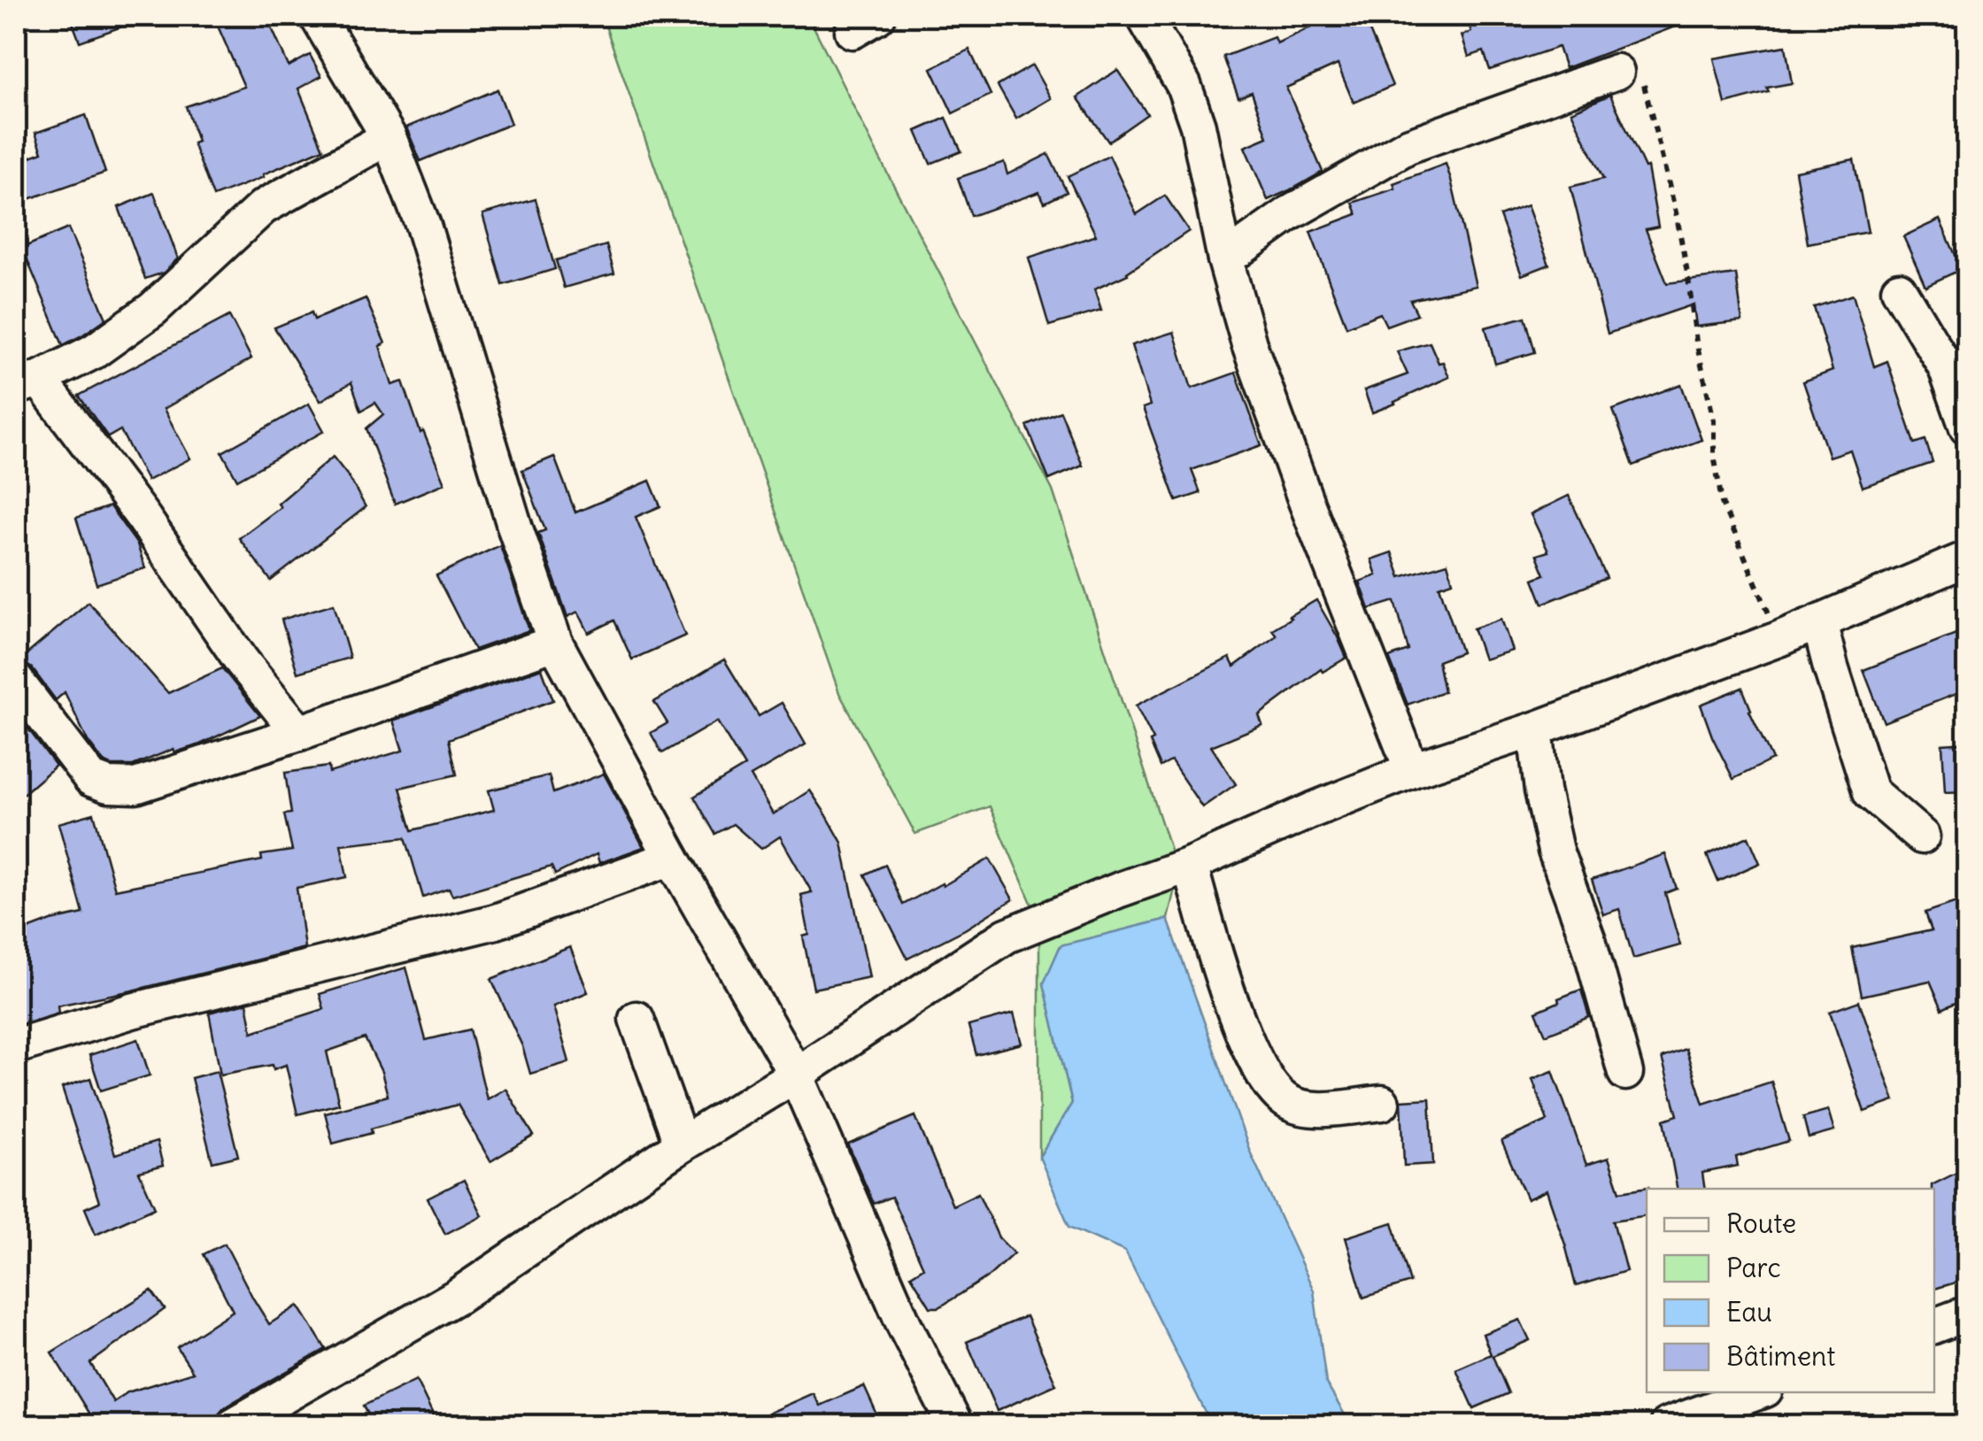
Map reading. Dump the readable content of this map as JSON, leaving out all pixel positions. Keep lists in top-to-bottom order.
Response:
{
  "legend": [
    "Route",
    "Parc",
    "Eau",
    "Bâtiment"
  ]
}
